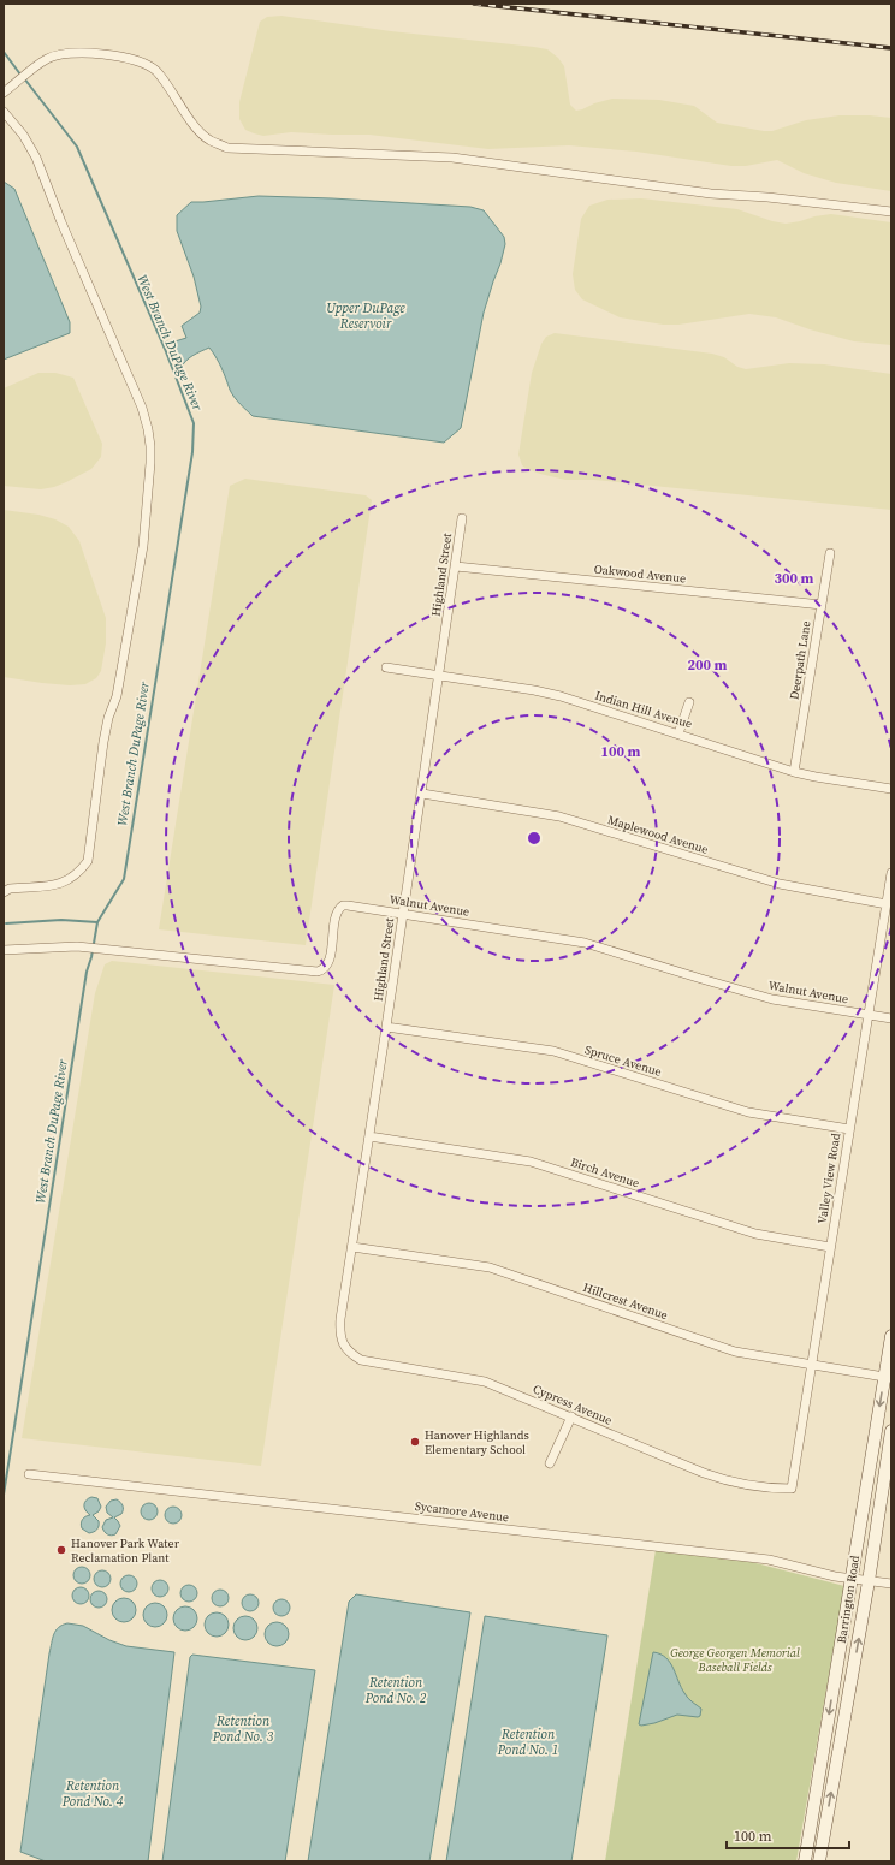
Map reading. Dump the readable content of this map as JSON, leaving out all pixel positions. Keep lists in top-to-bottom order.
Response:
{
  "streets": {
    "main road": ["Barrington Road"],
    "street": [
      "Oakwood Avenue",
      "Highland Street",
      "Deerpath Lane",
      "Indian Hill Avenue",
      "Maplewood Avenue",
      "Walnut Avenue",
      "Spruce Avenue",
      "Birch Avenue",
      "Valley View Road",
      "Hillcrest Avenue",
      "Cypress Avenue",
      "Sycamore Avenue"
    ]
  },
  "crossings": [
    ["Oakwood Avenue", "Highland Street"],
    ["Oakwood Avenue", "Deerpath Lane"],
    ["Highland Street", "Indian Hill Avenue"],
    ["Highland Street", "Maplewood Avenue"],
    ["Highland Street", "Walnut Avenue"],
    ["Highland Street", "Spruce Avenue"],
    ["Highland Street", "Birch Avenue"],
    ["Highland Street", "Hillcrest Avenue"],
    ["Highland Street", "Cypress Avenue"],
    ["Deerpath Lane", "Indian Hill Avenue"],
    ["Maplewood Avenue", "Valley View Road"],
    ["Walnut Avenue", "Valley View Road"],
    ["Spruce Avenue", "Valley View Road"],
    ["Birch Avenue", "Valley View Road"],
    ["Valley View Road", "Hillcrest Avenue"],
    ["Valley View Road", "Cypress Avenue"],
    ["Hillcrest Avenue", "Barrington Road"],
    ["Sycamore Avenue", "Barrington Road"]
  ],
  "water": [
    "Upper DuPage Reservoir",
    "West Branch DuPage River",
    "Retention Pond No. 2",
    "Retention Pond No. 3",
    "Retention Pond No. 1",
    "Retention Pond No. 4"
  ],
  "parks": ["George Georgen Memorial Baseball Fields"],
  "places": ["Hanover Highlands Elementary School", "Hanover Park Water Reclamation Plant"],
  "scale_bar": "100 m",
  "rings": ["300 m", "200 m", "100 m"]
}
